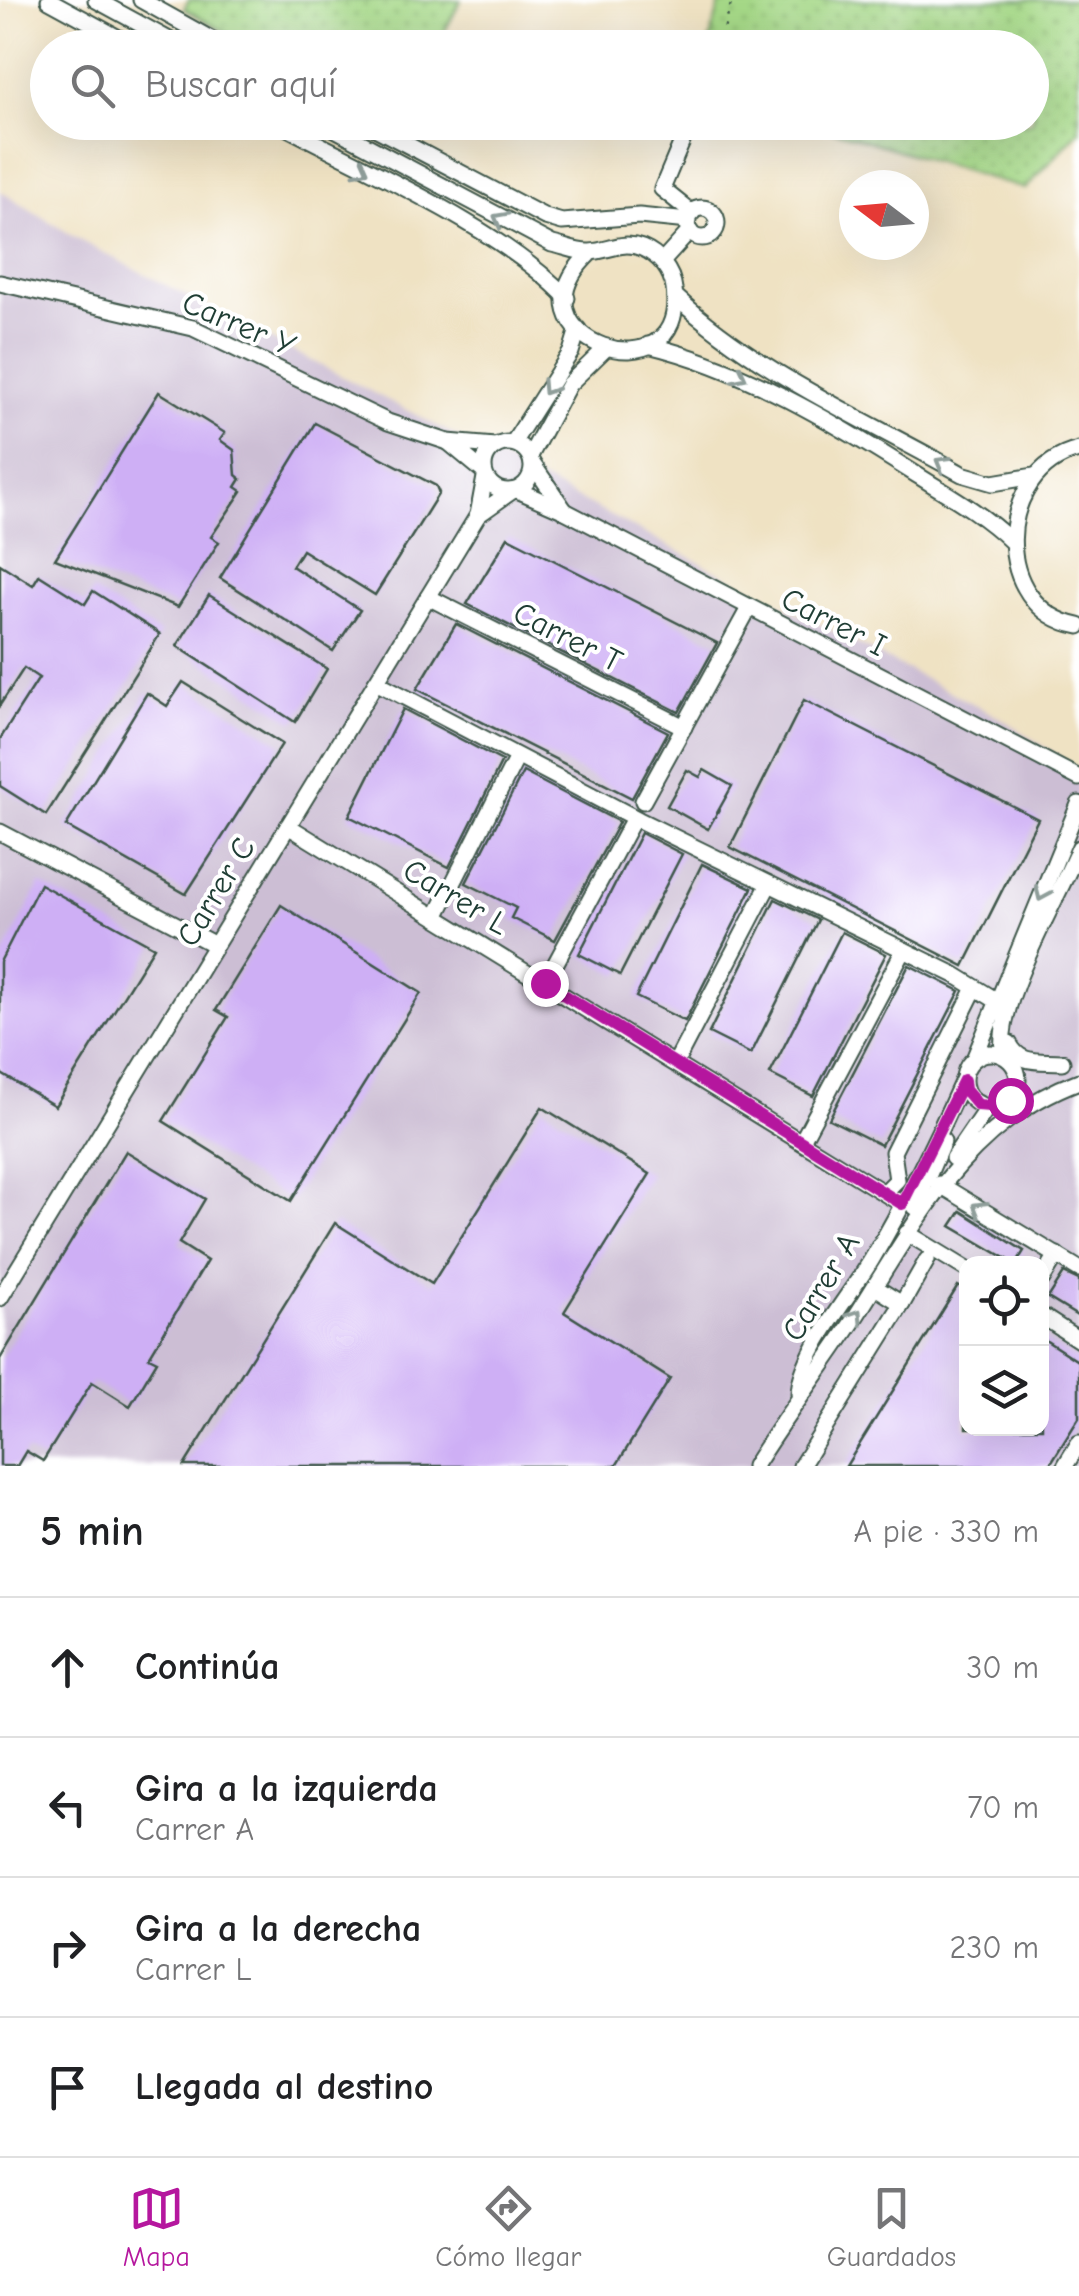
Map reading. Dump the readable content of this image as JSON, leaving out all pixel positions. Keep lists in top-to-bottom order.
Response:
{
  "streets": {
    "street": [
      "Carrer Y",
      "Carrer I",
      "Carrer T",
      "Carrer C",
      "Carrer L",
      "Carrer A"
    ]
  },
  "crossings": [
    ["Carrer Y", "Carrer I"],
    ["Carrer Y", "Carrer C"],
    ["Carrer I", "Carrer C"],
    ["Carrer T", "Carrer C"],
    ["Carrer C", "Carrer L"],
    ["Carrer L", "Carrer A"]
  ],
  "north": "left",
  "page": {
    "search": "Buscar aquí",
    "heading": ["5 min", "A pie · 330 m"],
    "list": [
      ["Continúa", "30 m"],
      ["Gira a la izquierda", "Carrer A", "70 m"],
      ["Gira a la derecha", "Carrer L", "230 m"],
      "Llegada al destino"
    ],
    "nav": ["Mapa", "Cómo llegar", "Guardados"]
  }
}
